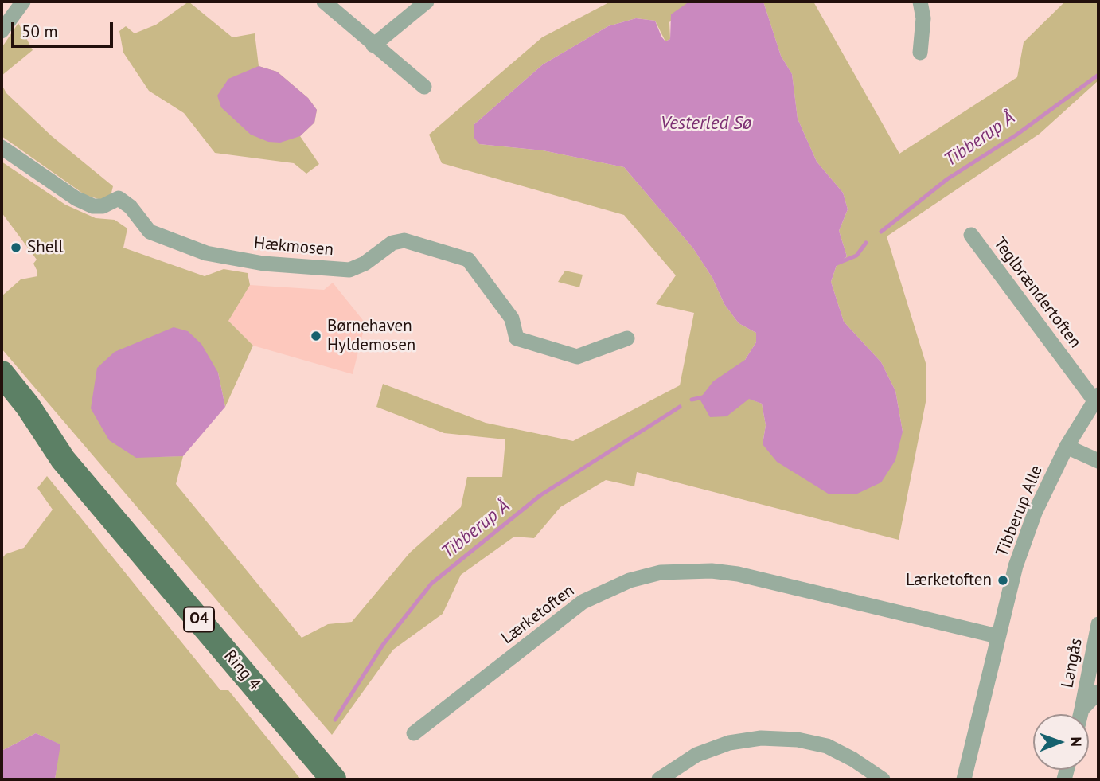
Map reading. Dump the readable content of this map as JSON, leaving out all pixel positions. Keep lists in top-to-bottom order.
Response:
{
  "streets": {
    "main road": ["O4", "Ring 4"],
    "street": [
      "Hækmosen",
      "Teglbrændertoften",
      "Tibberup Alle",
      "Lærketoften",
      "Langås"
    ]
  },
  "crossings": [
    ["Teglbrændertoften", "Tibberup Alle"],
    ["Tibberup Alle", "Lærketoften"]
  ],
  "water": ["Vesterled Sø", "Tibberup Å"],
  "places": ["Shell", "Børnehaven Hyldemosen", "Lærketoften"],
  "scale_bar": "50 m",
  "north": "right"
}
